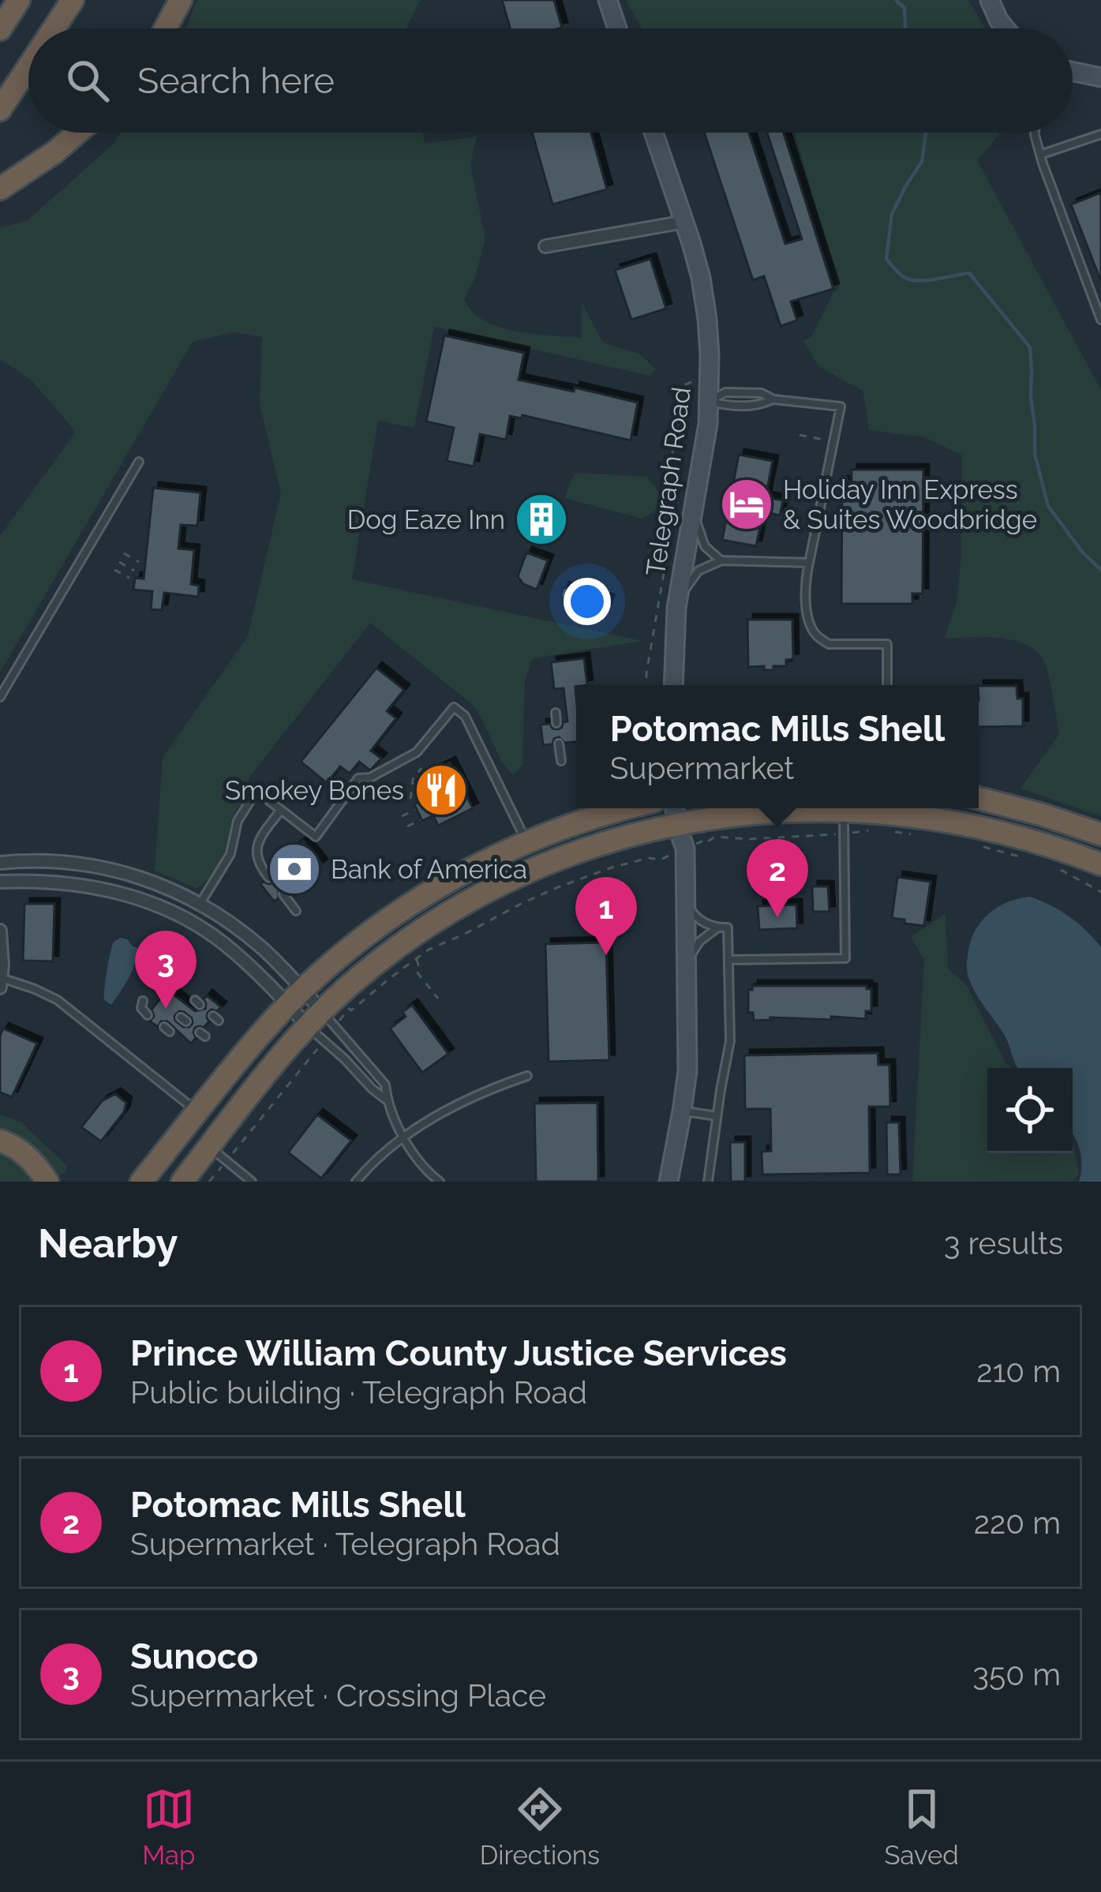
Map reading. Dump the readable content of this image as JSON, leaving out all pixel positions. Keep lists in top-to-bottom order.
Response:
{
  "streets": {
    "main road": ["Telegraph Road"]
  },
  "places": {
    "hotel": ["Holiday Inn Express & Suites Woodbridge"],
    "building": ["Dog Eaze Inn"],
    "restaurant": ["Smokey Bones"],
    "bank": ["Bank of America"]
  },
  "page": {
    "search": "Search here",
    "popup": ["Potomac Mills Shell", "Supermarket"],
    "pins": ["2", "1", "3"],
    "heading": ["Nearby", "3 results"],
    "list": [
      {
        "mark": "1",
        "name": "Prince William County Justice Services",
        "note": "Public building · Telegraph Road",
        "value": "210 m"
      },
      {
        "mark": "2",
        "name": "Potomac Mills Shell",
        "note": "Supermarket · Telegraph Road",
        "value": "220 m"
      },
      {
        "mark": "3",
        "name": "Sunoco",
        "note": "Supermarket · Crossing Place",
        "value": "350 m"
      }
    ],
    "nav": ["Map", "Directions", "Saved"]
  }
}
